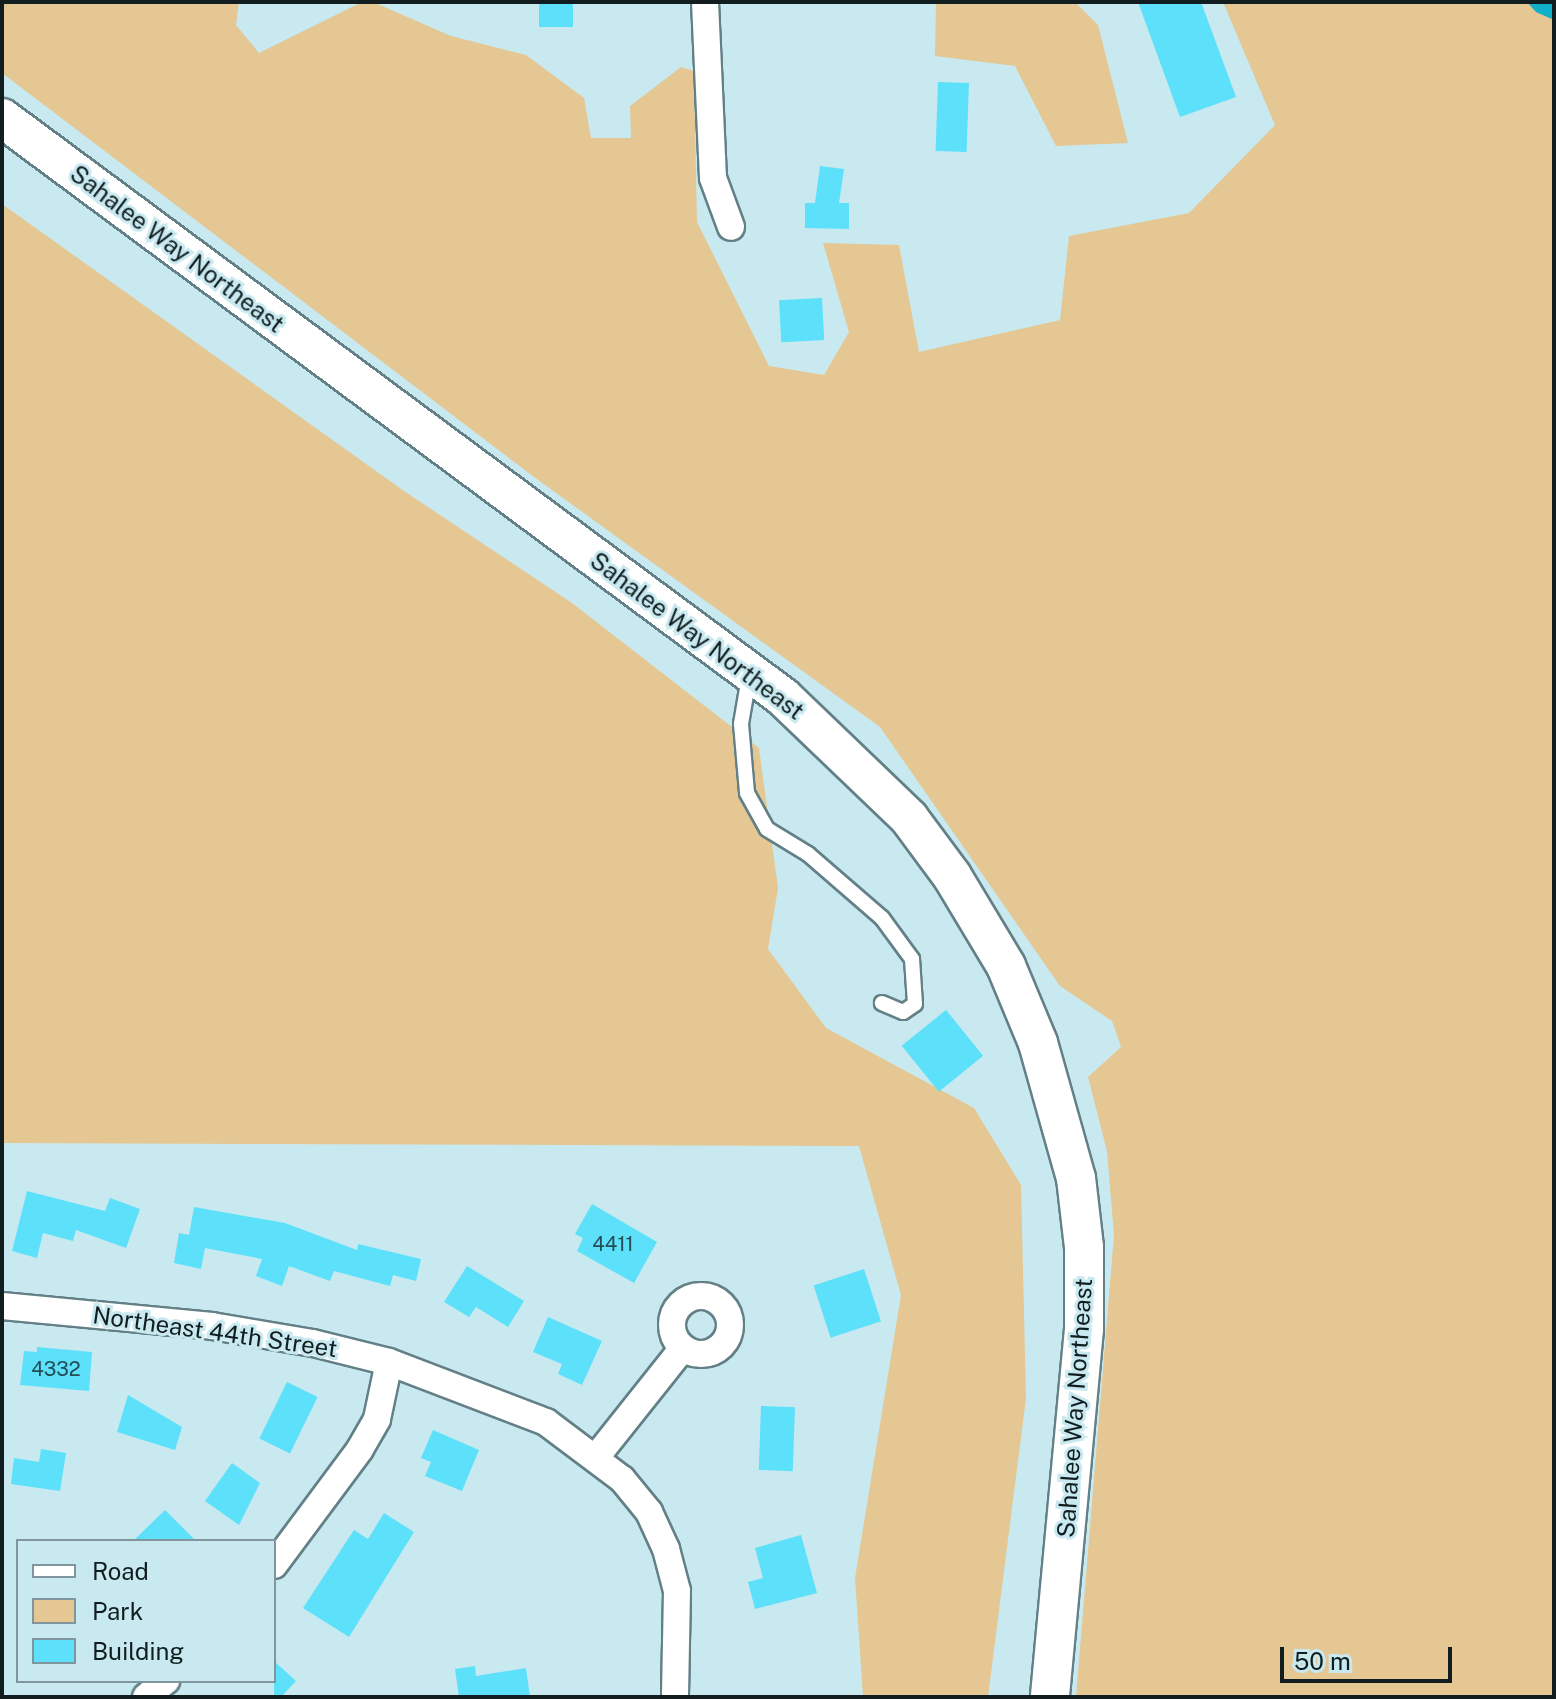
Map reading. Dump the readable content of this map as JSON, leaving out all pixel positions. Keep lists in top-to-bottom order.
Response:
{
  "streets": {
    "main road": ["Sahalee Way Northeast"],
    "street": ["Northeast 44th Street"]
  },
  "house_numbers": ["4411", "4332"],
  "legend": ["Road", "Park", "Building"],
  "scale_bar": "50 m"
}
